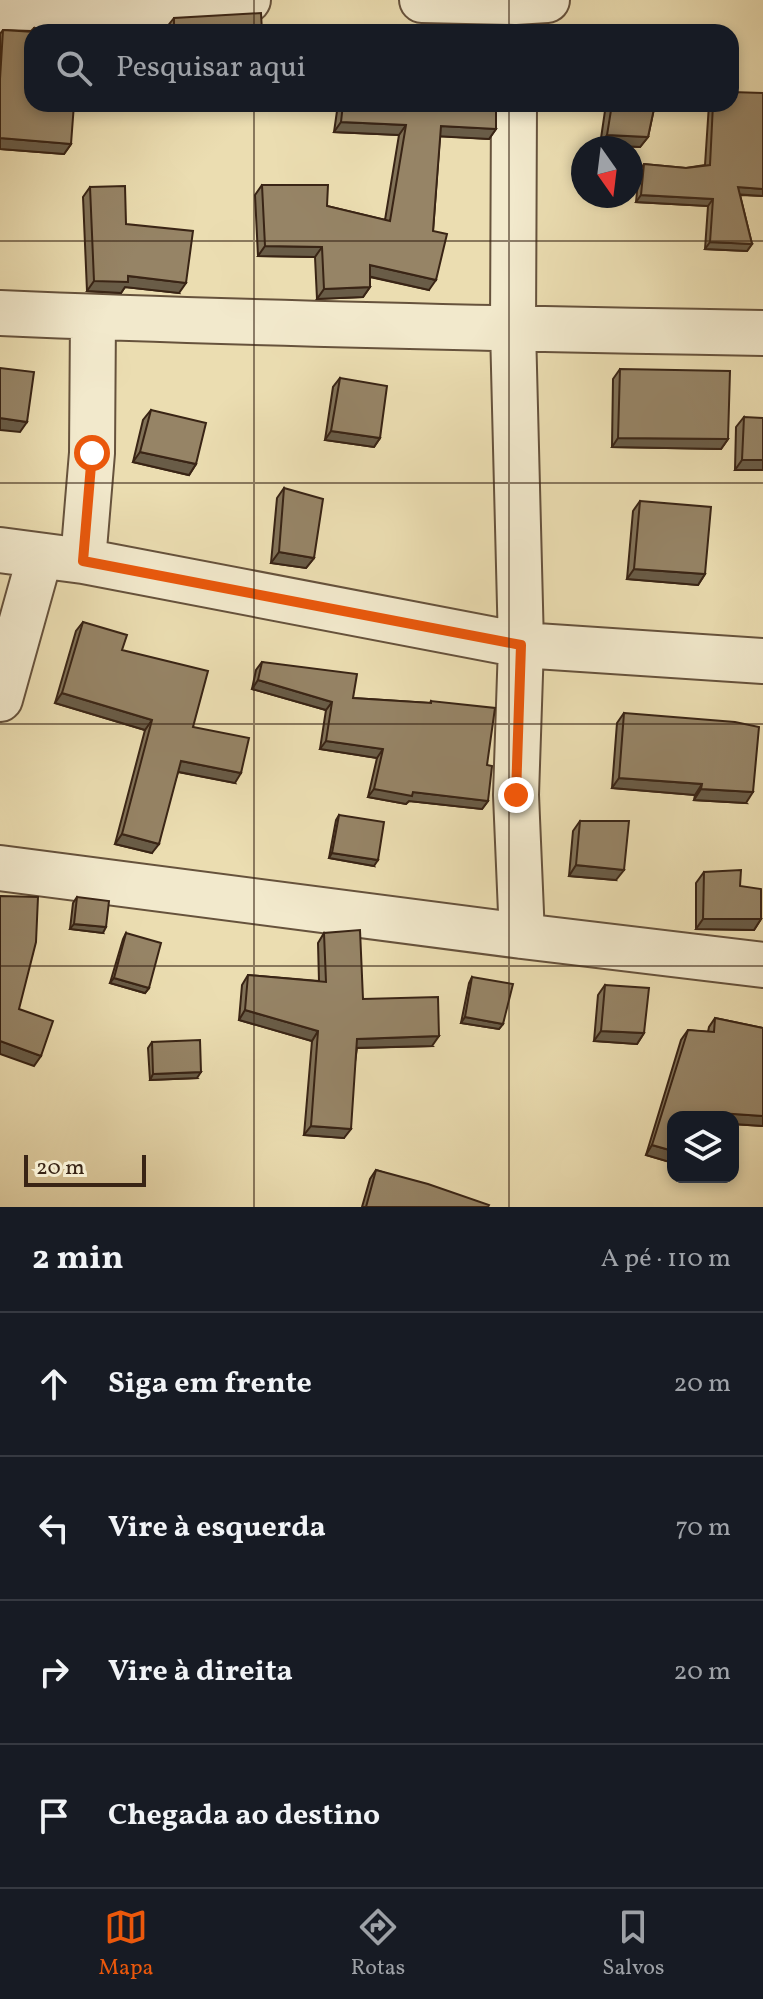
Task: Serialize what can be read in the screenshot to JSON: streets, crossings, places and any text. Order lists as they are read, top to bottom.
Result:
{
  "scale_bar": "20 m",
  "north": "bottom",
  "page": {
    "search": "Pesquisar aqui",
    "scale": "20 m",
    "heading": ["2 min", "A pé · 110 m"],
    "list": [
      ["Siga em frente", "20 m"],
      ["Vire à esquerda", "70 m"],
      ["Vire à direita", "20 m"],
      "Chegada ao destino"
    ],
    "nav": ["Mapa", "Rotas", "Salvos"]
  }
}
